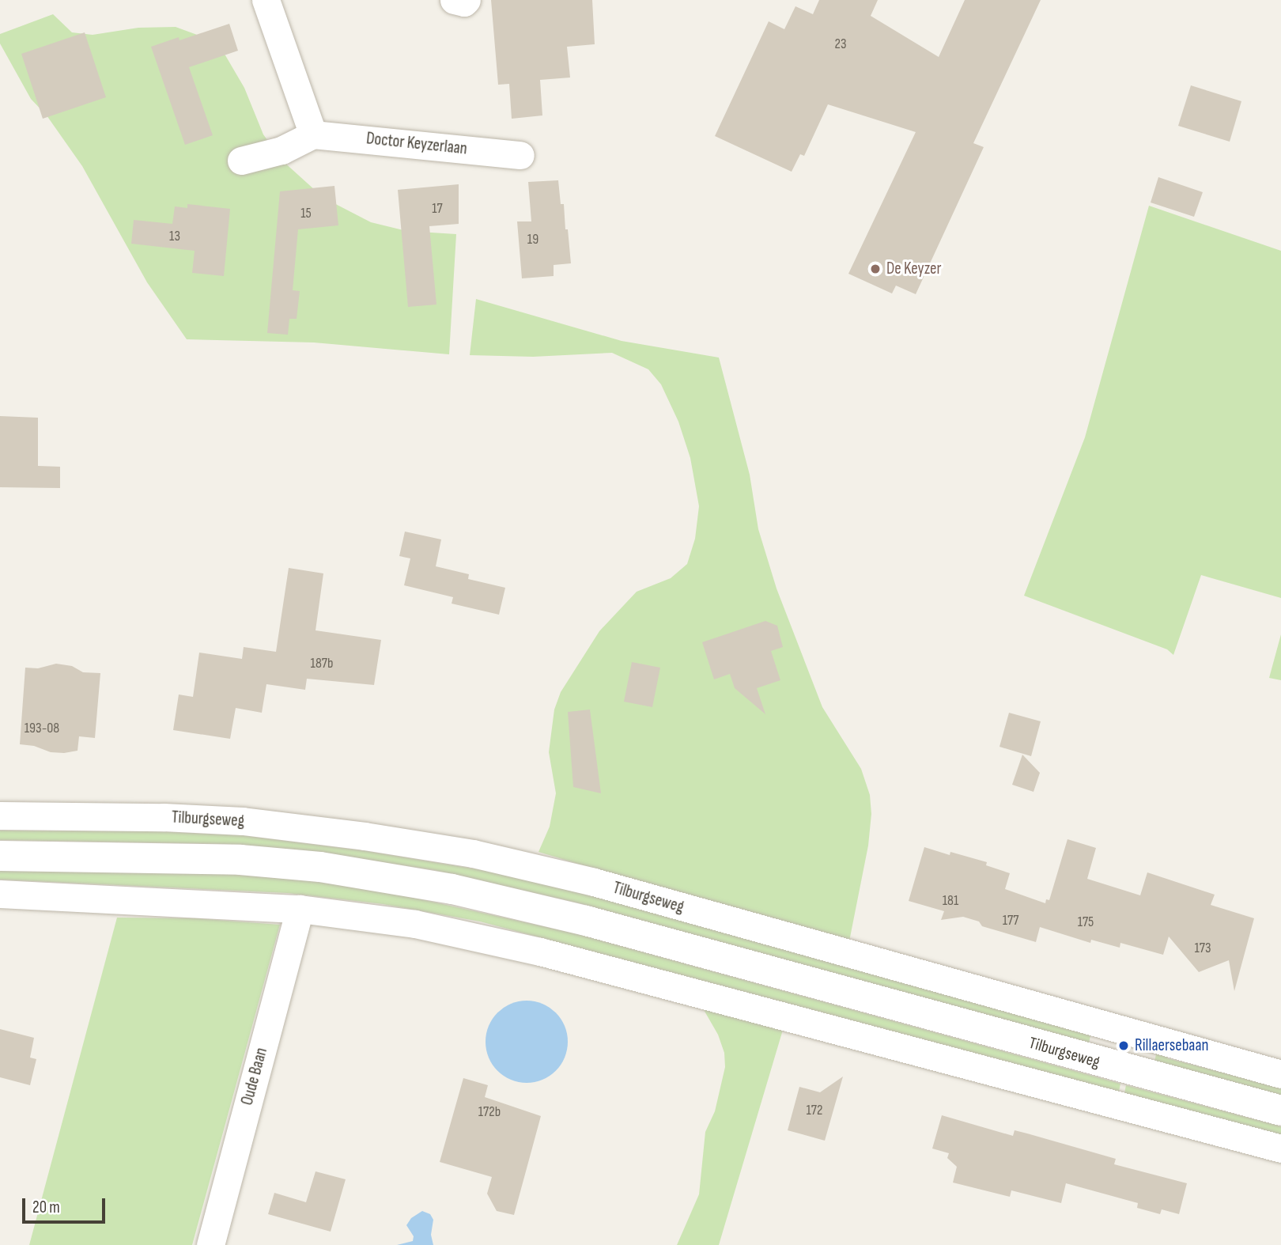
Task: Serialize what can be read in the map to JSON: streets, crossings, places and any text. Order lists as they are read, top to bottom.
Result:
{
  "streets": {
    "street": ["Doctor Keyzerlaan", "Tilburgseweg", "Oude Baan"]
  },
  "places": ["De Keyzer", "Rillaersebaan"],
  "house_numbers": [
    "23",
    "17",
    "15",
    "13",
    "19",
    "187b",
    "193-08",
    "181",
    "177",
    "175",
    "173",
    "172",
    "172b"
  ],
  "scale_bar": "20 m"
}
